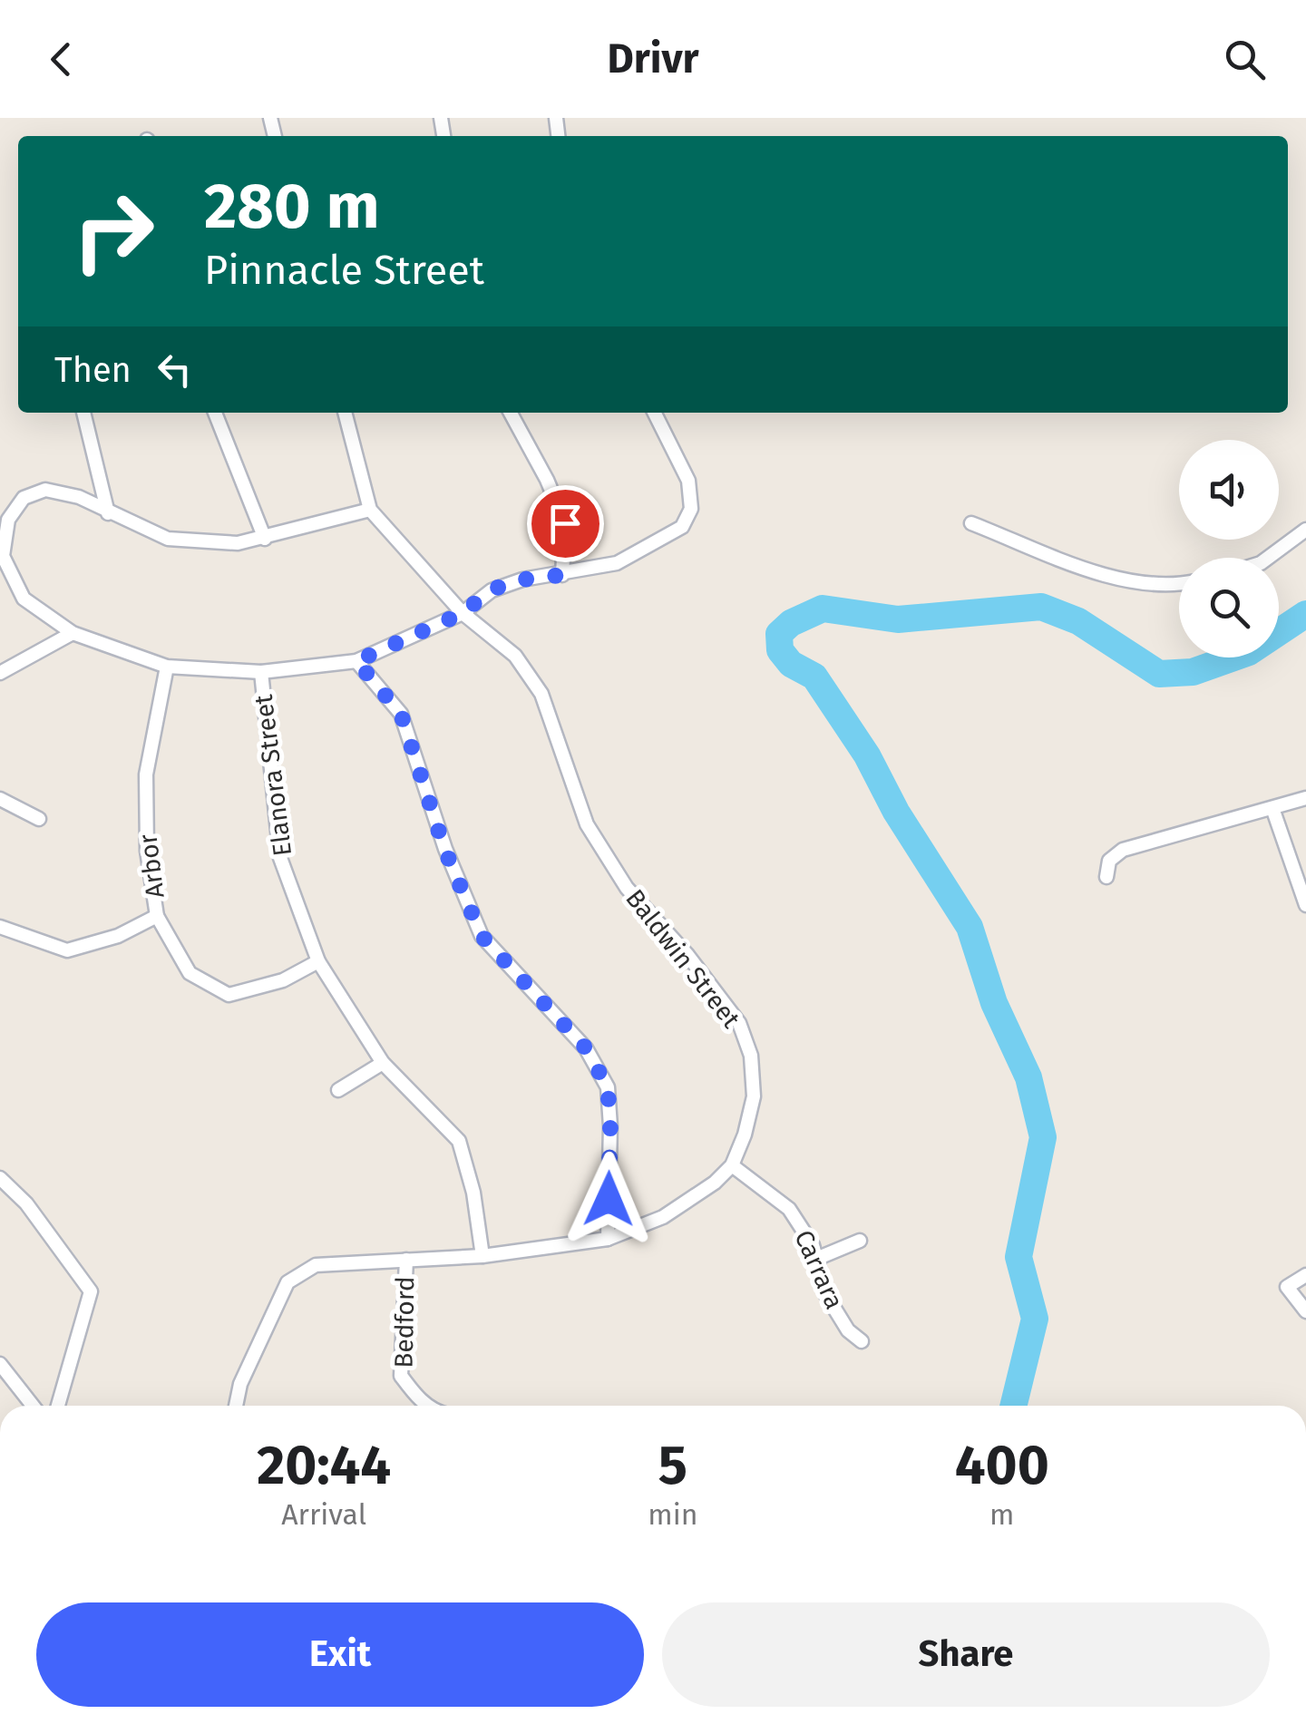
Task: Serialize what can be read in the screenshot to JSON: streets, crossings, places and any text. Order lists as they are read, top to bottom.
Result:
{
  "streets": {
    "street": [
      "Elanora Street",
      "Arbor",
      "Baldwin Street",
      "Carrara",
      "Bedford"
    ]
  },
  "crossings": [
    ["Elanora Street", "Arbor"],
    ["Elanora Street", "Baldwin Street"],
    ["Baldwin Street", "Carrara"],
    ["Baldwin Street", "Bedford"]
  ],
  "page": {
    "header": "Drivr",
    "turn": ["280 m", "Pinnacle Street"],
    "then": "Then",
    "eta": [
      "20:44",
      "Arrival",
      "5",
      "min",
      "400",
      "m"
    ],
    "buttons": ["Exit", "Share"]
  }
}
